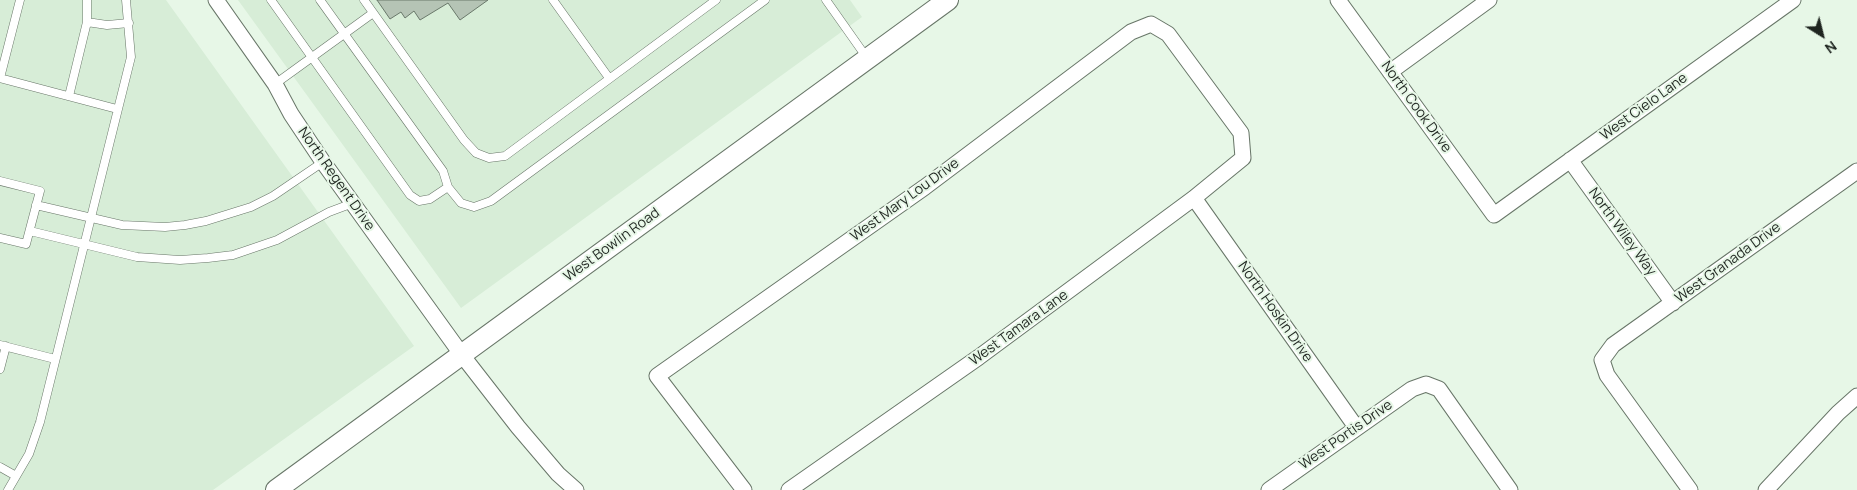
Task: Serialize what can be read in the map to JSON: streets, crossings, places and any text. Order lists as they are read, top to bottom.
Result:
{
  "streets": {
    "street": [
      "North Cook Drive",
      "West Cielo Lane",
      "North Regent Drive",
      "West Mary Lou Drive",
      "North Wiley Way",
      "West Bowlin Road",
      "West Granada Drive",
      "North Hoskin Drive",
      "West Tamara Lane",
      "West Portis Drive"
    ]
  },
  "crossings": [
    ["North Cook Drive", "West Cielo Lane"],
    ["West Cielo Lane", "North Wiley Way"],
    ["North Regent Drive", "West Bowlin Road"],
    ["West Mary Lou Drive", "West Tamara Lane"],
    ["North Wiley Way", "West Granada Drive"],
    ["North Hoskin Drive", "West Tamara Lane"],
    ["North Hoskin Drive", "West Portis Drive"]
  ],
  "north": "bottom right"
}
